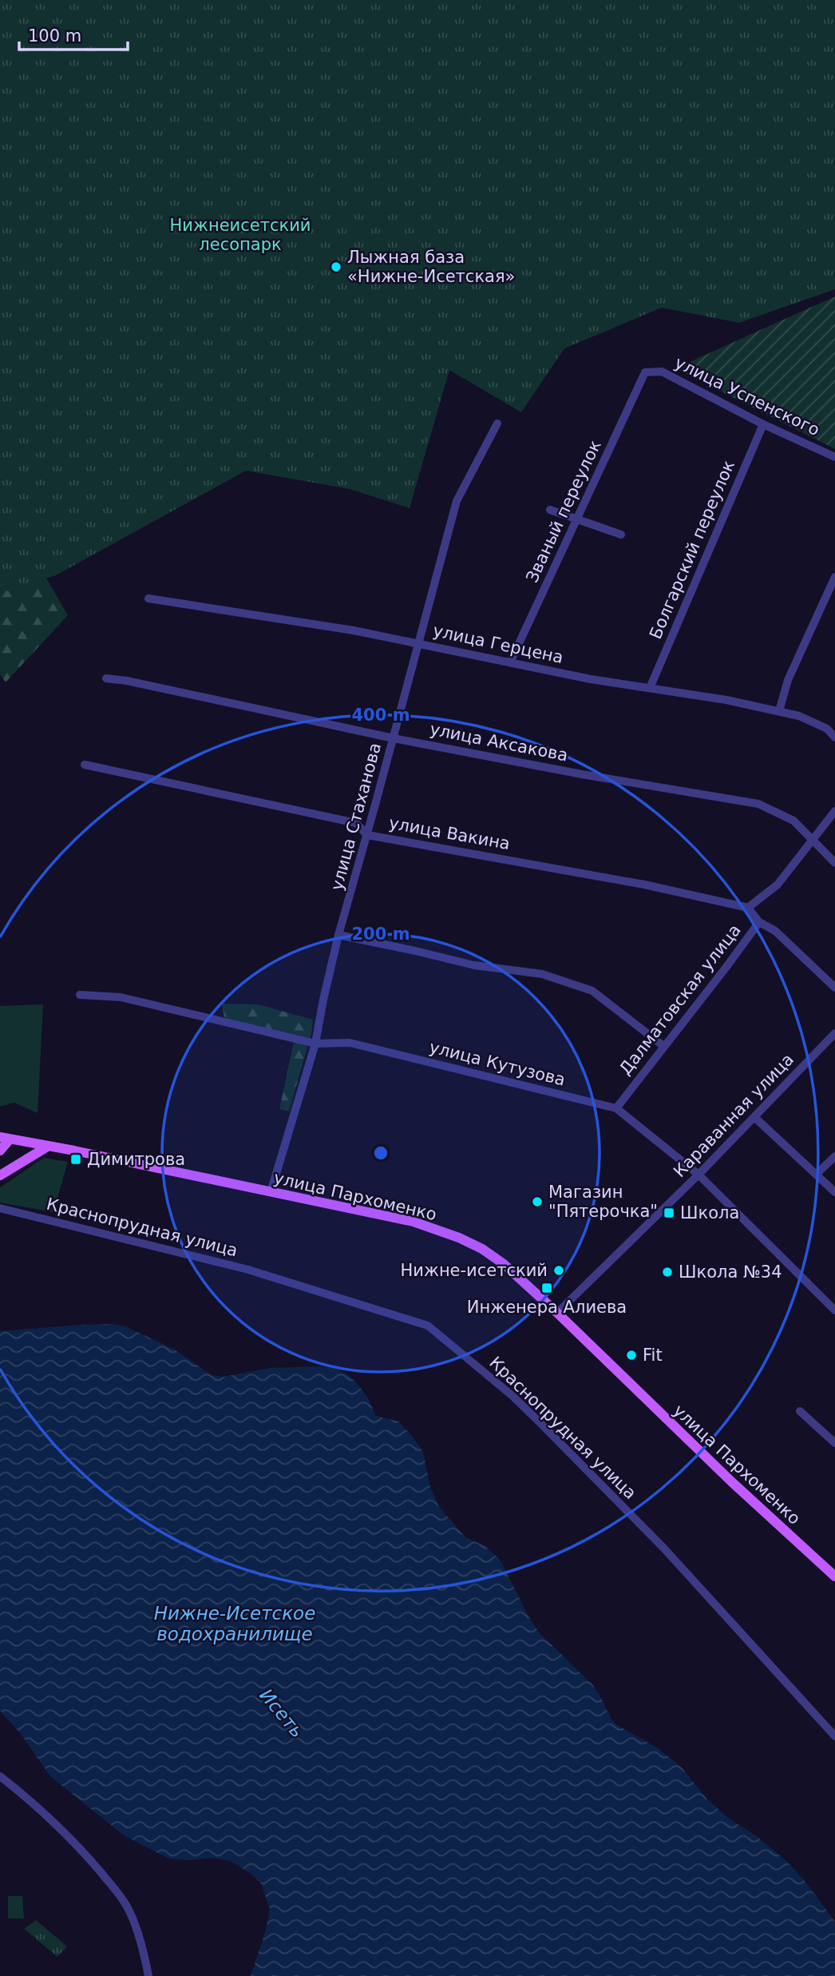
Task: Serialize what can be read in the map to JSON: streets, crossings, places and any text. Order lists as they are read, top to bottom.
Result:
{
  "streets": {
    "main road": ["улица Пархоменко"],
    "street": [
      "улица Успенского",
      "Званый переулок",
      "Болгарский переулок",
      "улица Герцена",
      "улица Аксакова",
      "улица Стаханова",
      "улица Вакина",
      "Далматовская улица",
      "улица Кутузова",
      "Караванная улица",
      "Краснопрудная улица"
    ]
  },
  "crossings": [
    ["улица Успенского", "Званый переулок"],
    ["улица Успенского", "Болгарский переулок"],
    ["Званый переулок", "улица Герцена"],
    ["Болгарский переулок", "улица Герцена"],
    ["улица Герцена", "улица Стаханова"],
    ["улица Аксакова", "улица Стаханова"],
    ["улица Аксакова", "Далматовская улица"],
    ["улица Стаханова", "улица Вакина"],
    ["улица Стаханова", "улица Кутузова"],
    ["улица Стаханова", "улица Пархоменко"],
    ["улица Вакина", "Далматовская улица"],
    ["Далматовская улица", "улица Кутузова"],
    ["улица Кутузова", "Караванная улица"],
    ["Караванная улица", "улица Пархоменко"]
  ],
  "water": ["Нижне-Исетское водохранилище", "Исеть"],
  "parks": ["Нижнеисетский лесопарк"],
  "places": {
    "other": [
      "Лыжная база «Нижне-Исетская»",
      "Магазин \"Пятерочка\"",
      "Нижне-исетский",
      "Школа №34",
      "Fit"
    ],
    "transit": ["Димитрова", "Школа", "Инженера Алиева"]
  },
  "scale_bar": "100 m",
  "rings": ["400 m", "200 m"]
}
